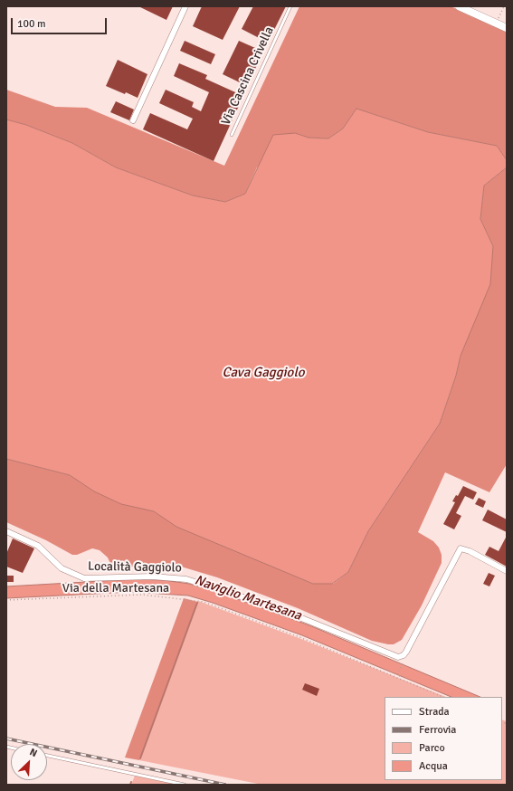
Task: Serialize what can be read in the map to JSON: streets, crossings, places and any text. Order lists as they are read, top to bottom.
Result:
{
  "streets": {
    "street": ["Località Gaggiolo"],
    "lane": ["Via Cascina Crivella"],
    "path": ["Via della Martesana"]
  },
  "water": ["Cava Gaggiolo", "Naviglio Martesana"],
  "legend": [
    "Strada",
    "Ferrovia",
    "Parco",
    "Acqua"
  ],
  "scale_bar": "100 m",
  "north": "top right"
}
